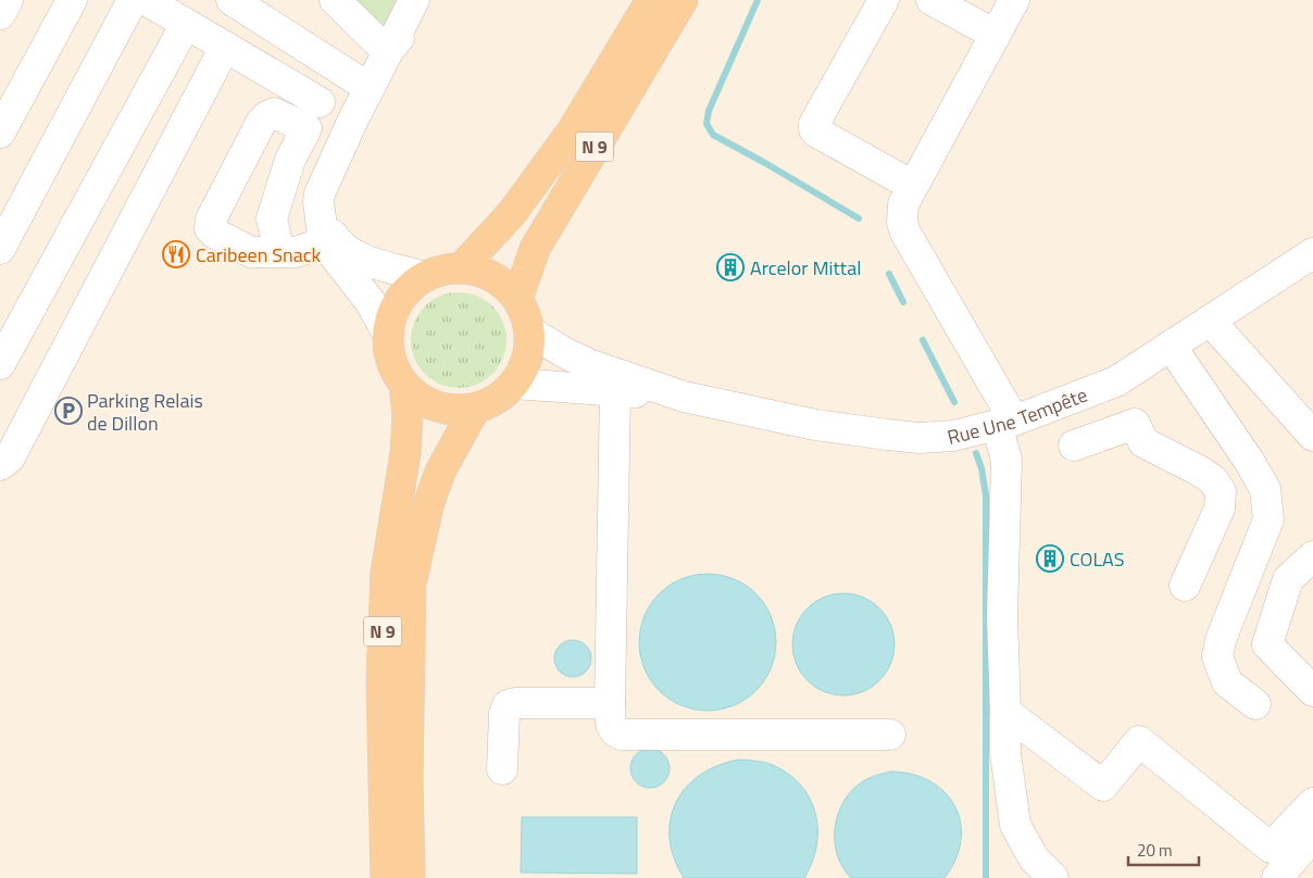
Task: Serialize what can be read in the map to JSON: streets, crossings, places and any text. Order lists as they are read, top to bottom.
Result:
{
  "streets": {
    "main road": ["N 9"],
    "street": ["Rue Une Tempête"]
  },
  "crossings": [
    ["N 9", "Rue Une Tempête"]
  ],
  "places": {
    "restaurant": ["Caribeen Snack"],
    "building": ["Arcelor Mittal", "COLAS"],
    "parking": ["Parking Relais de Dillon"]
  },
  "scale_bar": "20 m"
}
